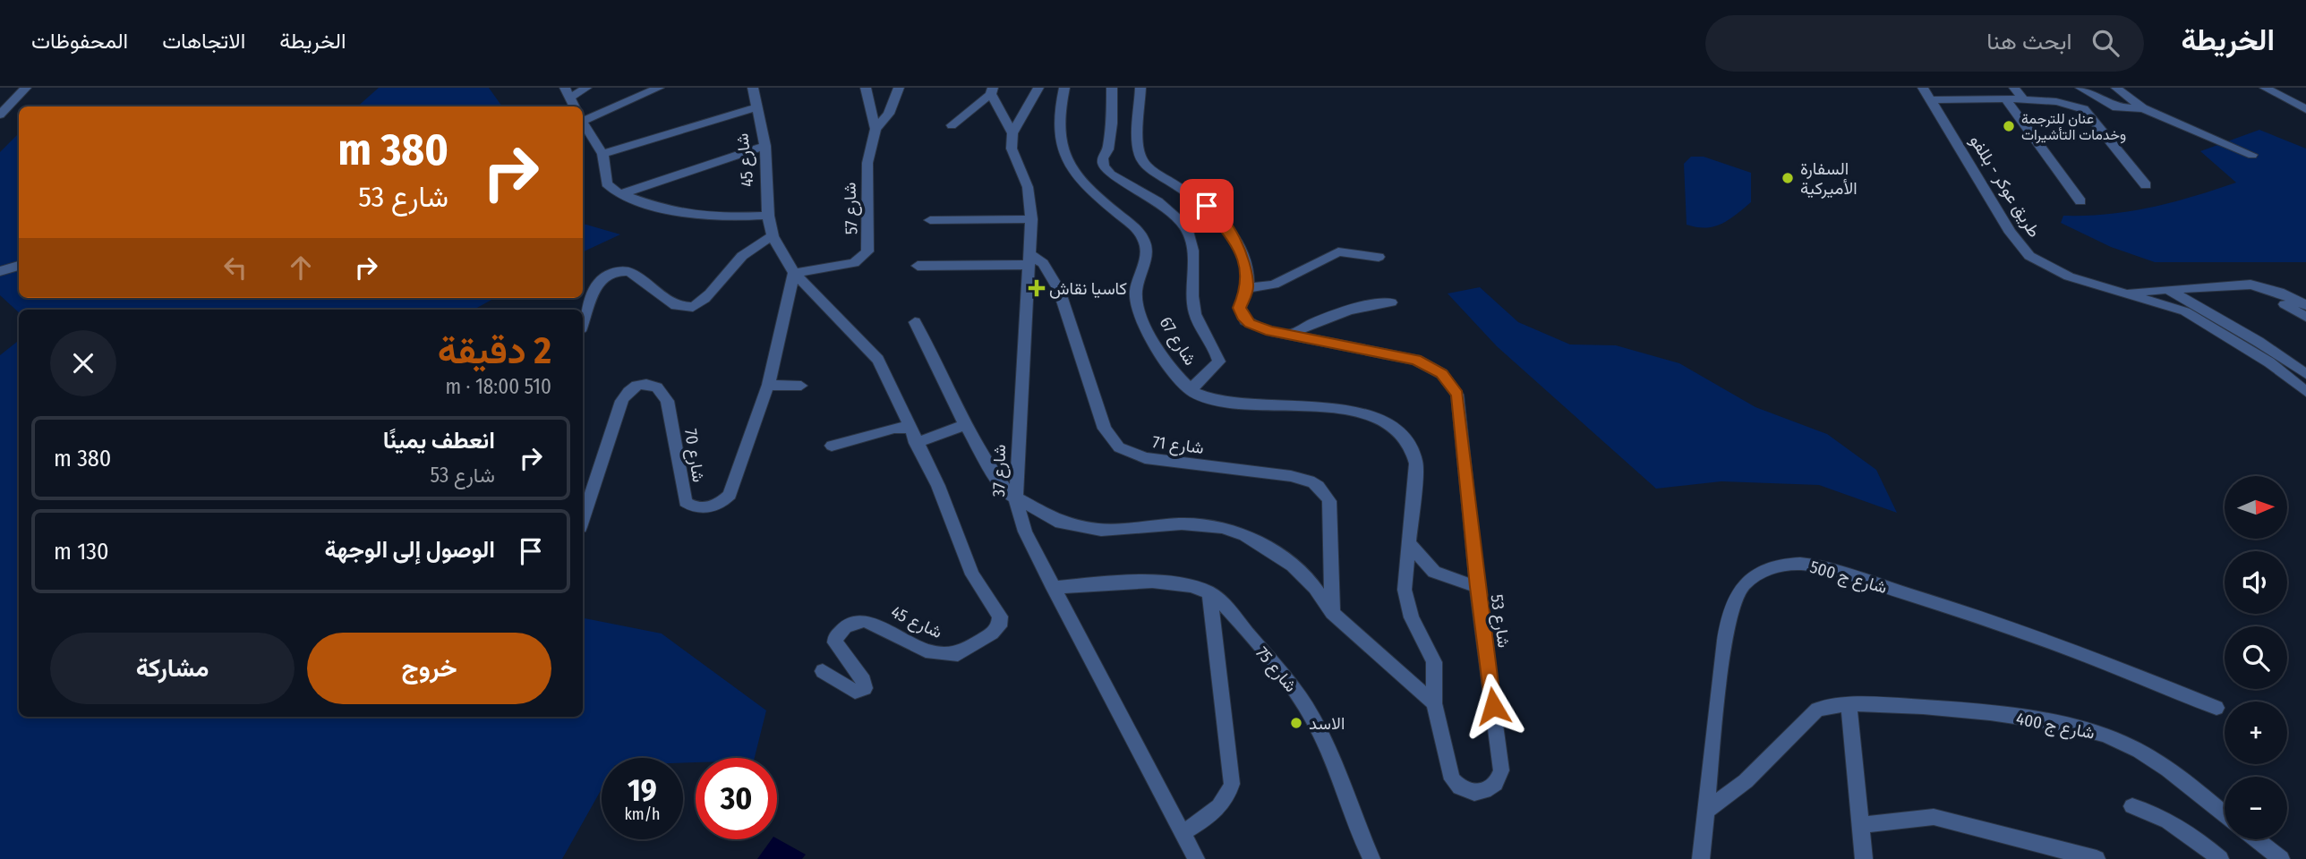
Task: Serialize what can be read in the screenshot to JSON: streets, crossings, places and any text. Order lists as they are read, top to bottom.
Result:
{
  "streets": {
    "street": [
      "شارع 45",
      "طريق عوكر - بللفو",
      "شارع 57",
      "شارع 67",
      "شارع 71",
      "شارع 70",
      "شارع 37",
      "شارع ج 500",
      "شارع 53",
      "شارع 75",
      "شارع ج 400"
    ]
  },
  "crossings": [
    ["شارع 45", "شارع 57"],
    ["شارع 45", "شارع 70"],
    ["شارع 57", "شارع 70"],
    ["شارع 67", "شارع 53"],
    ["شارع 71", "شارع 37"],
    ["شارع ج 500", "شارع ج 400"]
  ],
  "places": {
    "other": ["عنان للترجمة وخدمات التأشيرات", "السفارة الأميركية", "الاسد"],
    "health": ["كاسيا نقاش"]
  },
  "north": "right",
  "page": {
    "header": "الخريطة",
    "search": "ابحث هنا",
    "nav": ["الخريطة", "الاتجاهات", "المحفوظات"],
    "turn": ["380 m", "شارع 53"],
    "heading": ["2 دقيقة", "510 m · 18:00"],
    "list": [
      {
        "name": "انعطف يمينًا",
        "note": "شارع 53",
        "value": "380 m"
      },
      {
        "name": "الوصول إلى الوجهة",
        "value": "130 m"
      }
    ],
    "map_buttons": ["+", "−"],
    "buttons": ["خروج", "مشاركة"],
    "speed": "19 km/h",
    "limit": "30"
  }
}
